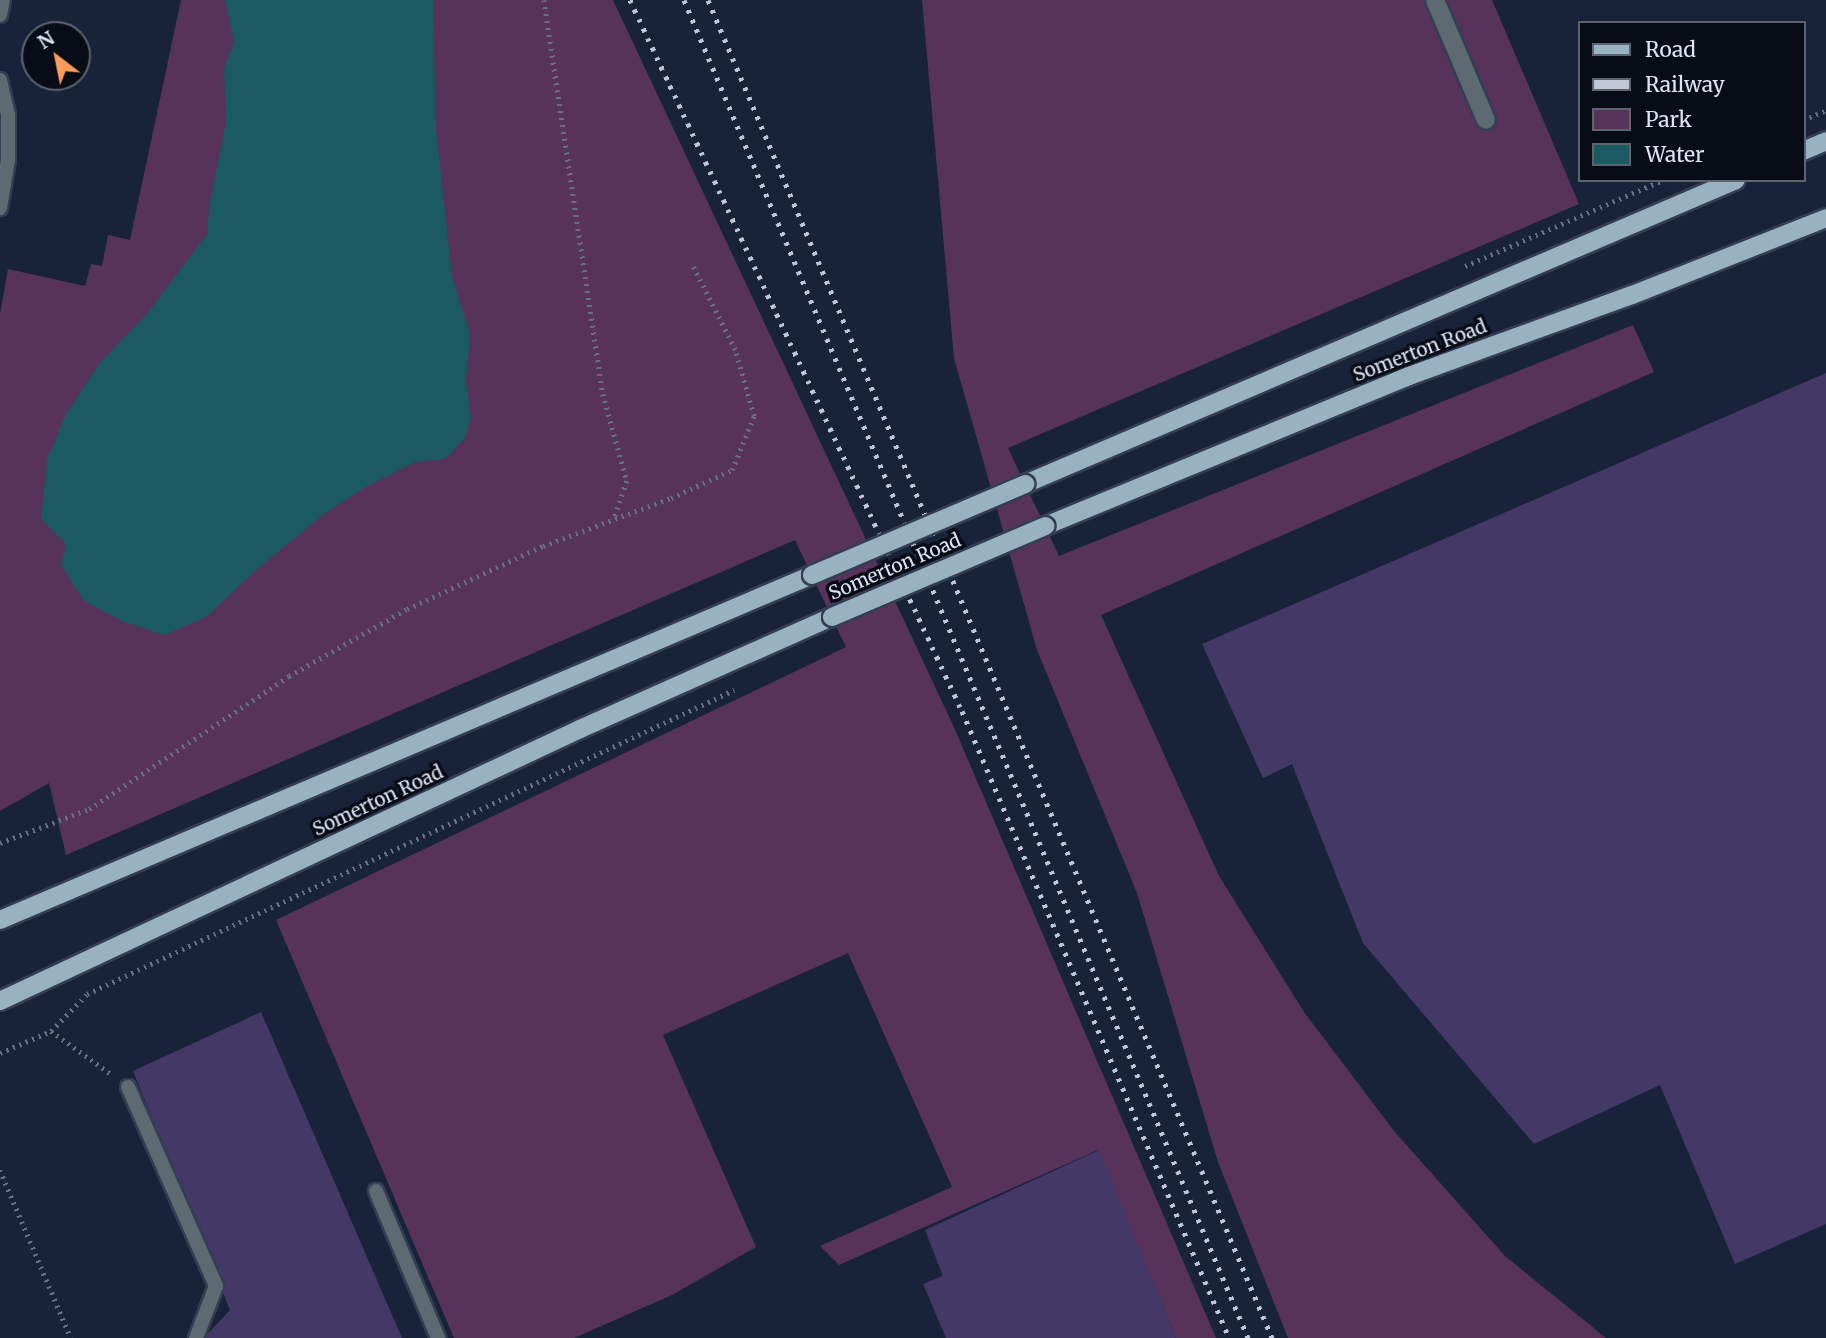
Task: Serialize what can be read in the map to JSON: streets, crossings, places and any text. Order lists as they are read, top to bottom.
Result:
{
  "streets": {
    "main road": ["Somerton Road"]
  },
  "legend": [
    "Road",
    "Railway",
    "Park",
    "Water"
  ],
  "north": "top left"
}
